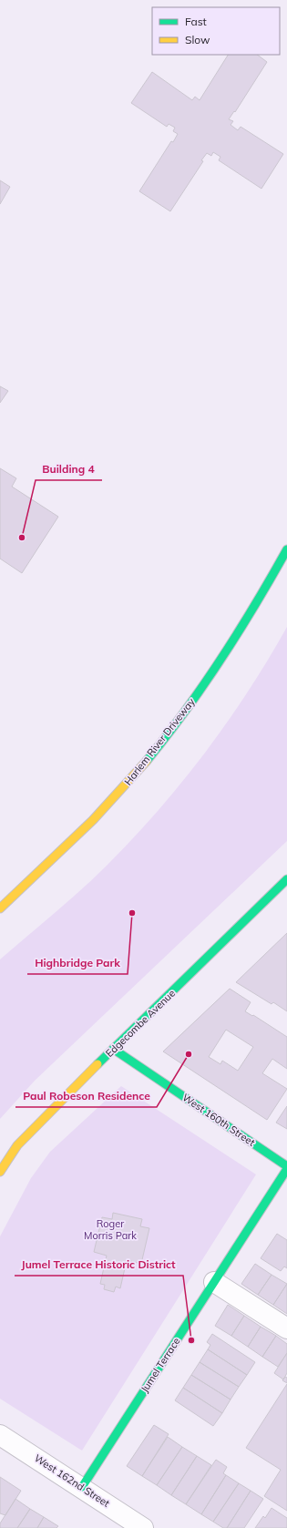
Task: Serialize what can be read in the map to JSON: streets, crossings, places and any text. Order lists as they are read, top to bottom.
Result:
{
  "streets": {
    "street": [
      "Harlem River Driveway",
      "Edgecombe Avenue",
      "West 160th Street",
      "Jumel Terrace",
      "West 162nd Street"
    ]
  },
  "crossings": [
    ["Edgecombe Avenue", "West 160th Street"],
    ["West 160th Street", "Jumel Terrace"],
    ["Jumel Terrace", "West 162nd Street"]
  ],
  "parks": ["Roger Morris Park"],
  "places": [
    "Building 4",
    "Highbridge Park",
    "Paul Robeson Residence",
    "Jumel Terrace Historic District"
  ],
  "legend": ["Fast", "Slow"]
}
